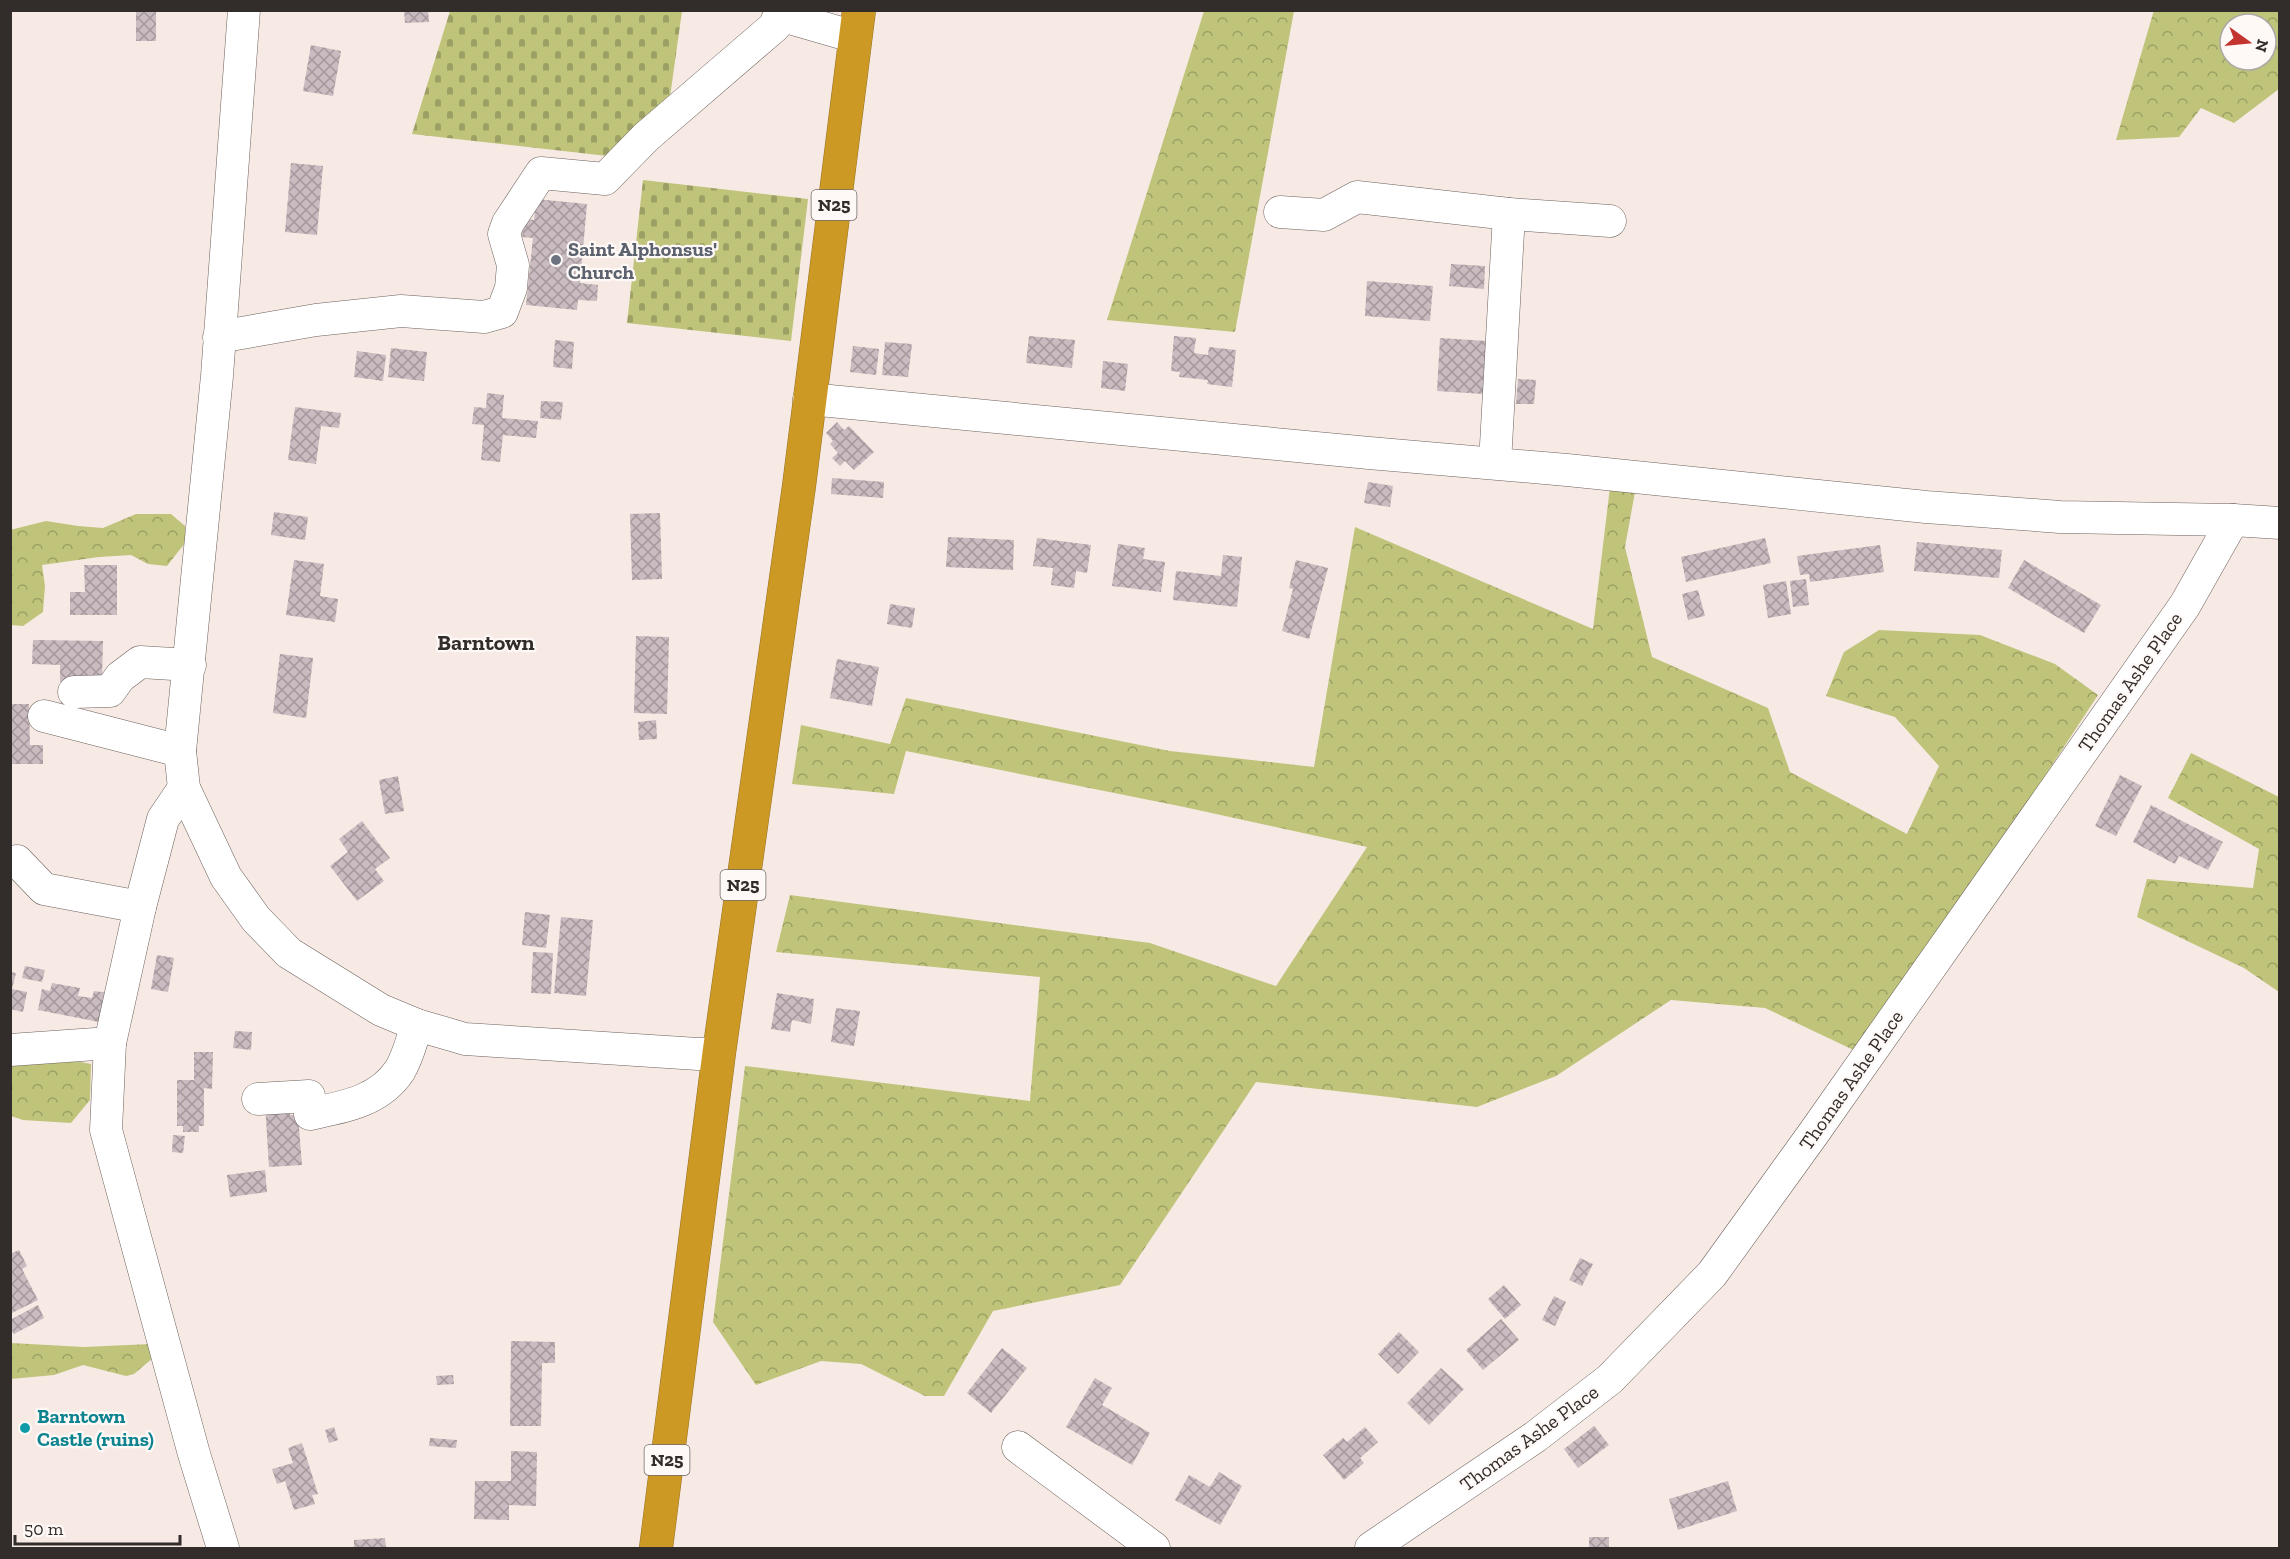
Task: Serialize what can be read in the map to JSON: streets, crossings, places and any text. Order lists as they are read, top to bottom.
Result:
{
  "streets": {
    "highway": ["N25"],
    "street": ["Thomas Ashe Place"]
  },
  "districts": ["Barntown"],
  "places": ["Saint Alphonsus' Church", "Barntown Castle (ruins)"],
  "scale_bar": "50 m",
  "north": "right"
}
